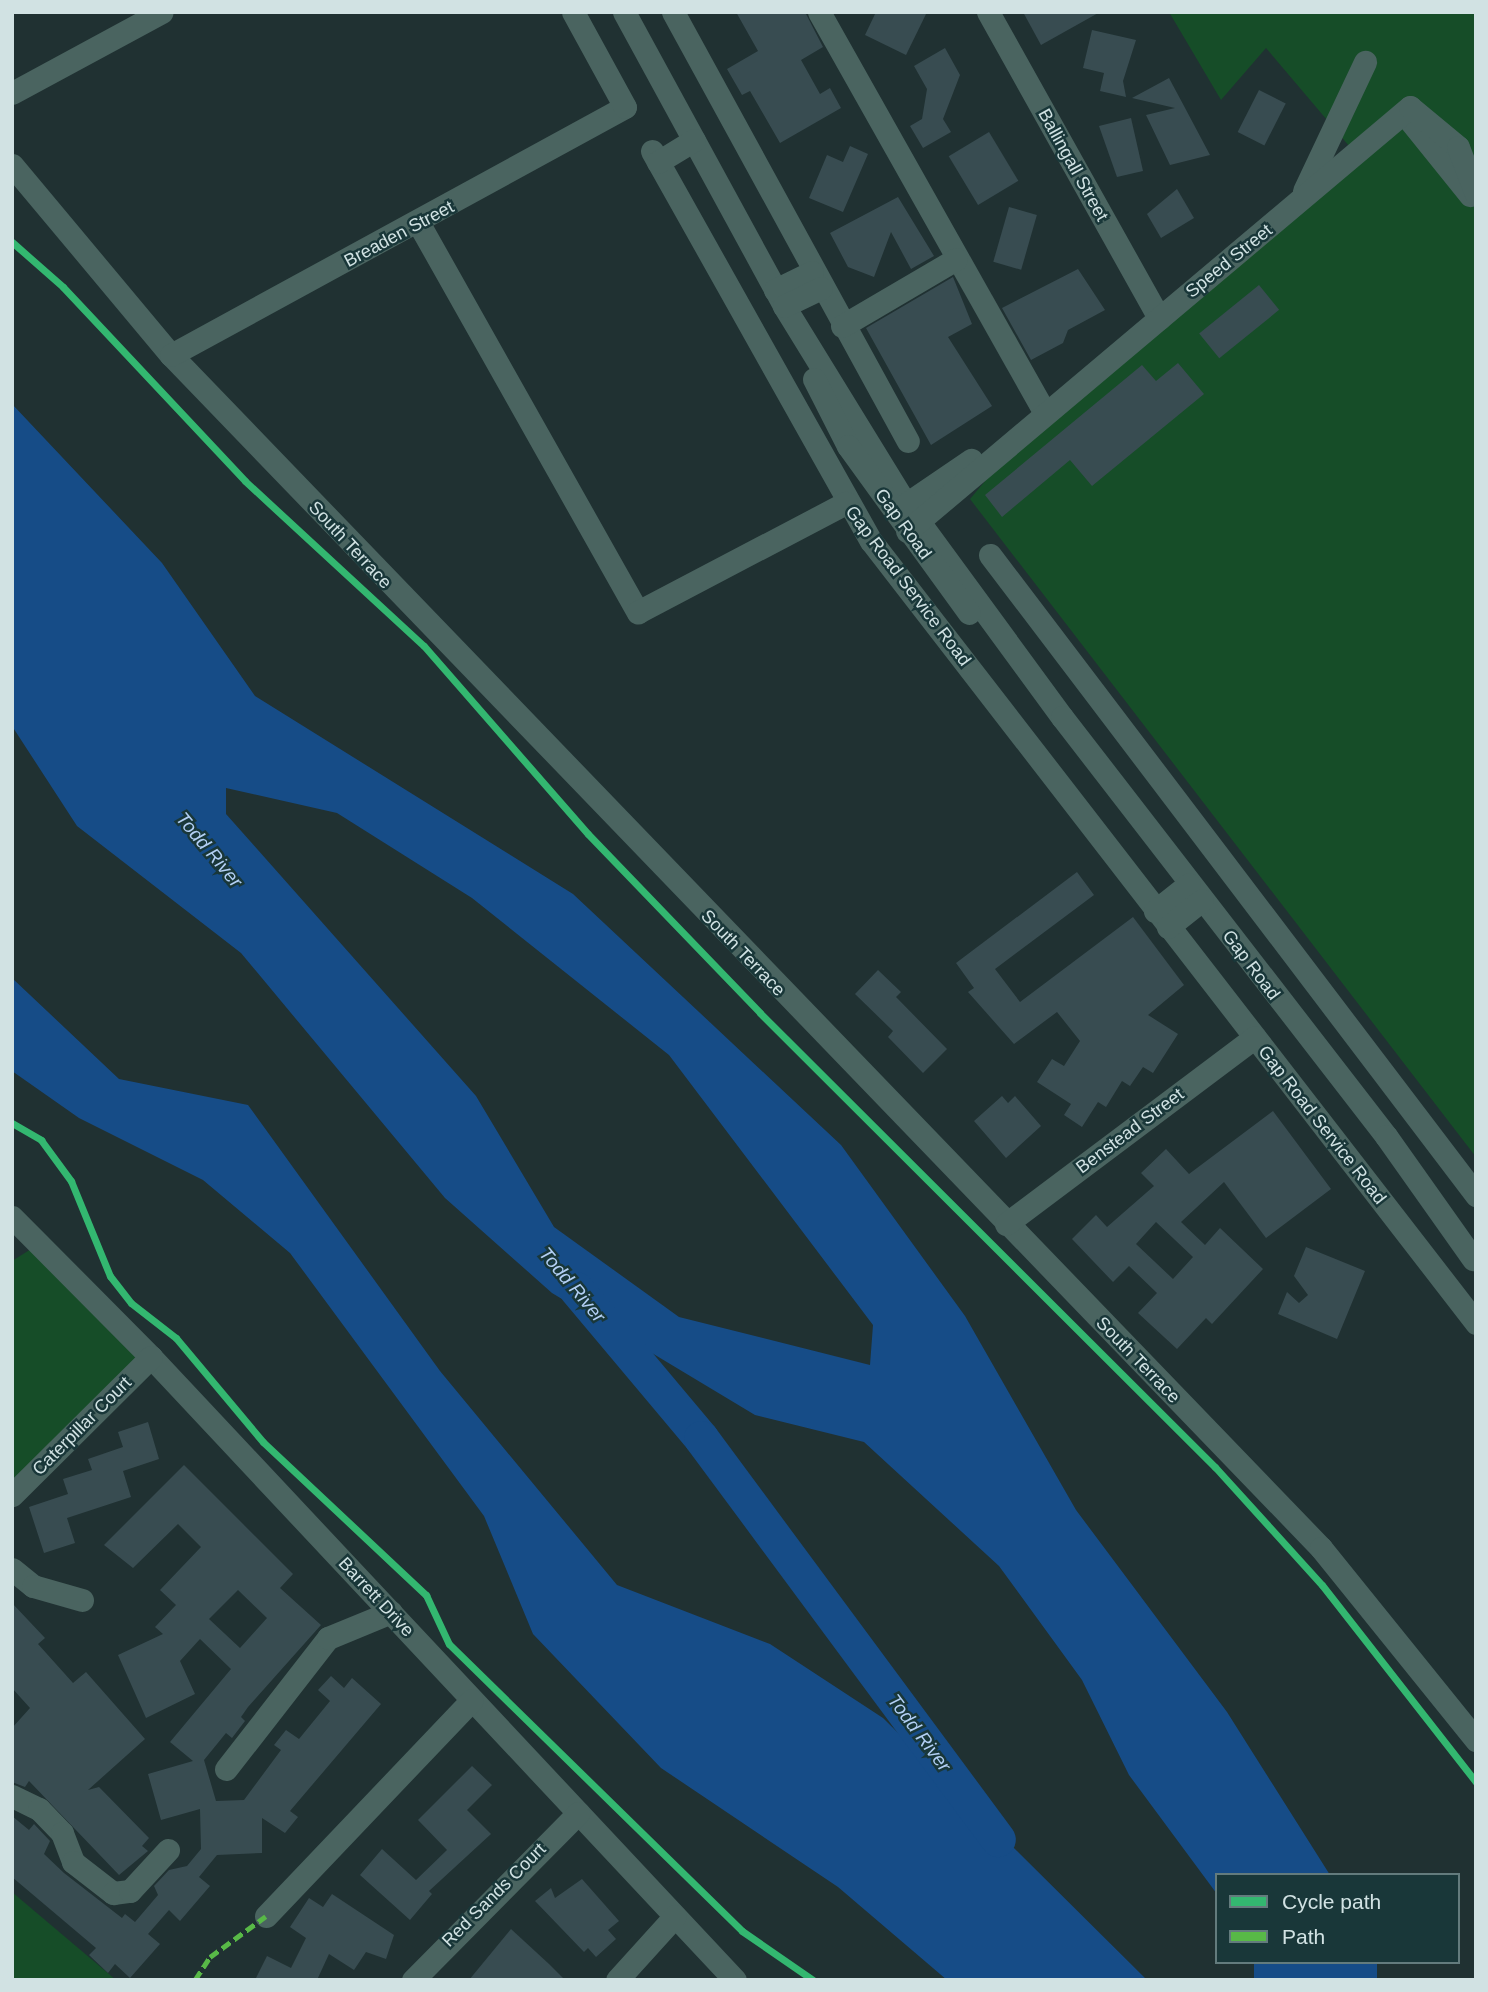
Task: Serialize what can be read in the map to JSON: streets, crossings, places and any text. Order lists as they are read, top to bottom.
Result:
{
  "streets": {
    "street": [
      "Ballingall Street",
      "Breaden Street",
      "Speed Street",
      "Gap Road",
      "South Terrace",
      "Gap Road Service Road",
      "Benstead Street",
      "Caterpillar Court",
      "Barrett Drive",
      "Red Sands Court"
    ]
  },
  "crossings": [
    ["Ballingall Street", "Speed Street"],
    ["Breaden Street", "South Terrace"],
    ["Speed Street", "Gap Road"],
    ["Gap Road", "Gap Road Service Road"],
    ["South Terrace", "Benstead Street"],
    ["Gap Road Service Road", "Benstead Street"],
    ["Caterpillar Court", "Barrett Drive"],
    ["Barrett Drive", "Red Sands Court"]
  ],
  "water": ["Todd River"],
  "legend": ["Cycle path", "Path"]
}
